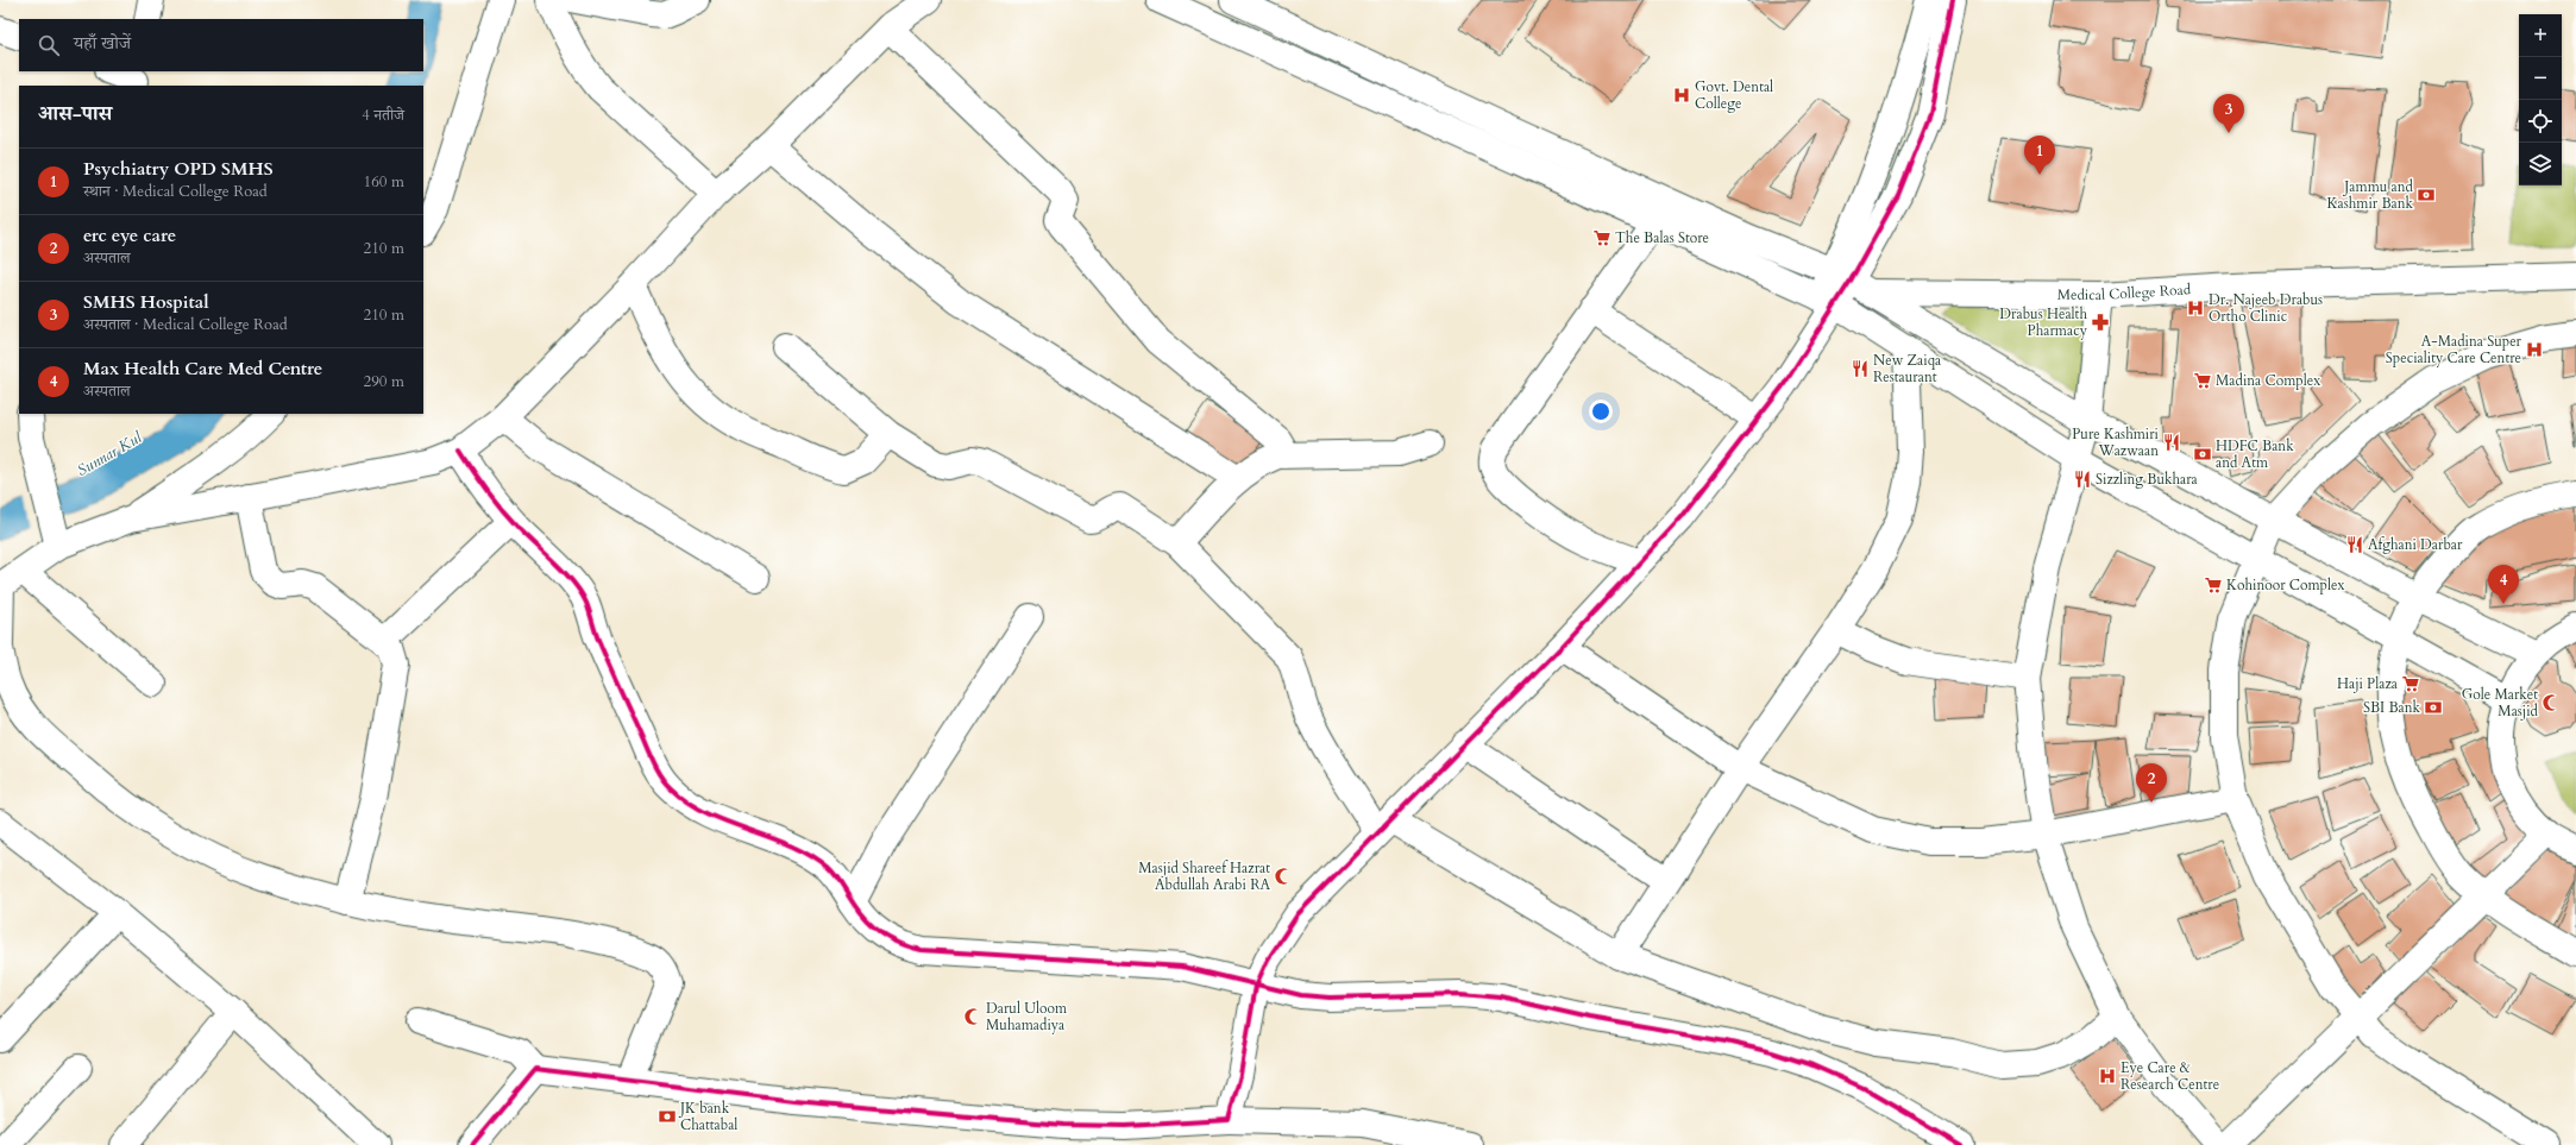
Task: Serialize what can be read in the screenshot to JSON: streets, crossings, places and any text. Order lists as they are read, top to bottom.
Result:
{
  "streets": {
    "street": ["Medical College Road"]
  },
  "water": ["Sunnar Kul"],
  "places": {
    "hospital": [
      "Govt. Dental College",
      "Dr. Najeeb Drabus Ortho Clinic",
      "A-Madina Super Speciality Care Centre",
      "Eye Care & Research Centre"
    ],
    "bank": [
      "Jammu and Kashmir Bank",
      "HDFC Bank and Atm",
      "SBI Bank",
      "JK bank Chattabal"
    ],
    "supermarket": [
      "The Balas Store",
      "Madina Complex",
      "Kohinoor Complex",
      "Haji Plaza"
    ],
    "pharmacy": ["Drabus Health Pharmacy"],
    "restaurant": [
      "New Zaiqa Restaurant",
      "Pure Kashmiri Wazwaan",
      "Sizzling Bukhara",
      "Afghani Darbar"
    ],
    "mosque": ["Gole Market Masjid", "Masjid Shareef Hazrat Abdullah Arabi RA", "Darul Uloom Muhamadiya"]
  },
  "page": {
    "map_buttons": ["+", "−"],
    "search": "यहाँ खोजें",
    "heading": ["आस-पास", "4 नतीजे"],
    "pins": [
      "3",
      "1",
      "4",
      "2"
    ],
    "list": [
      {
        "mark": "1",
        "name": "Psychiatry OPD SMHS",
        "note": "स्थान · Medical College Road",
        "value": "160 m"
      },
      {
        "mark": "2",
        "name": "erc eye care",
        "note": "अस्पताल",
        "value": "210 m"
      },
      {
        "mark": "3",
        "name": "SMHS Hospital",
        "note": "अस्पताल · Medical College Road",
        "value": "210 m"
      },
      {
        "mark": "4",
        "name": "Max Health Care Med Centre",
        "note": "अस्पताल",
        "value": "290 m"
      }
    ]
  }
}
